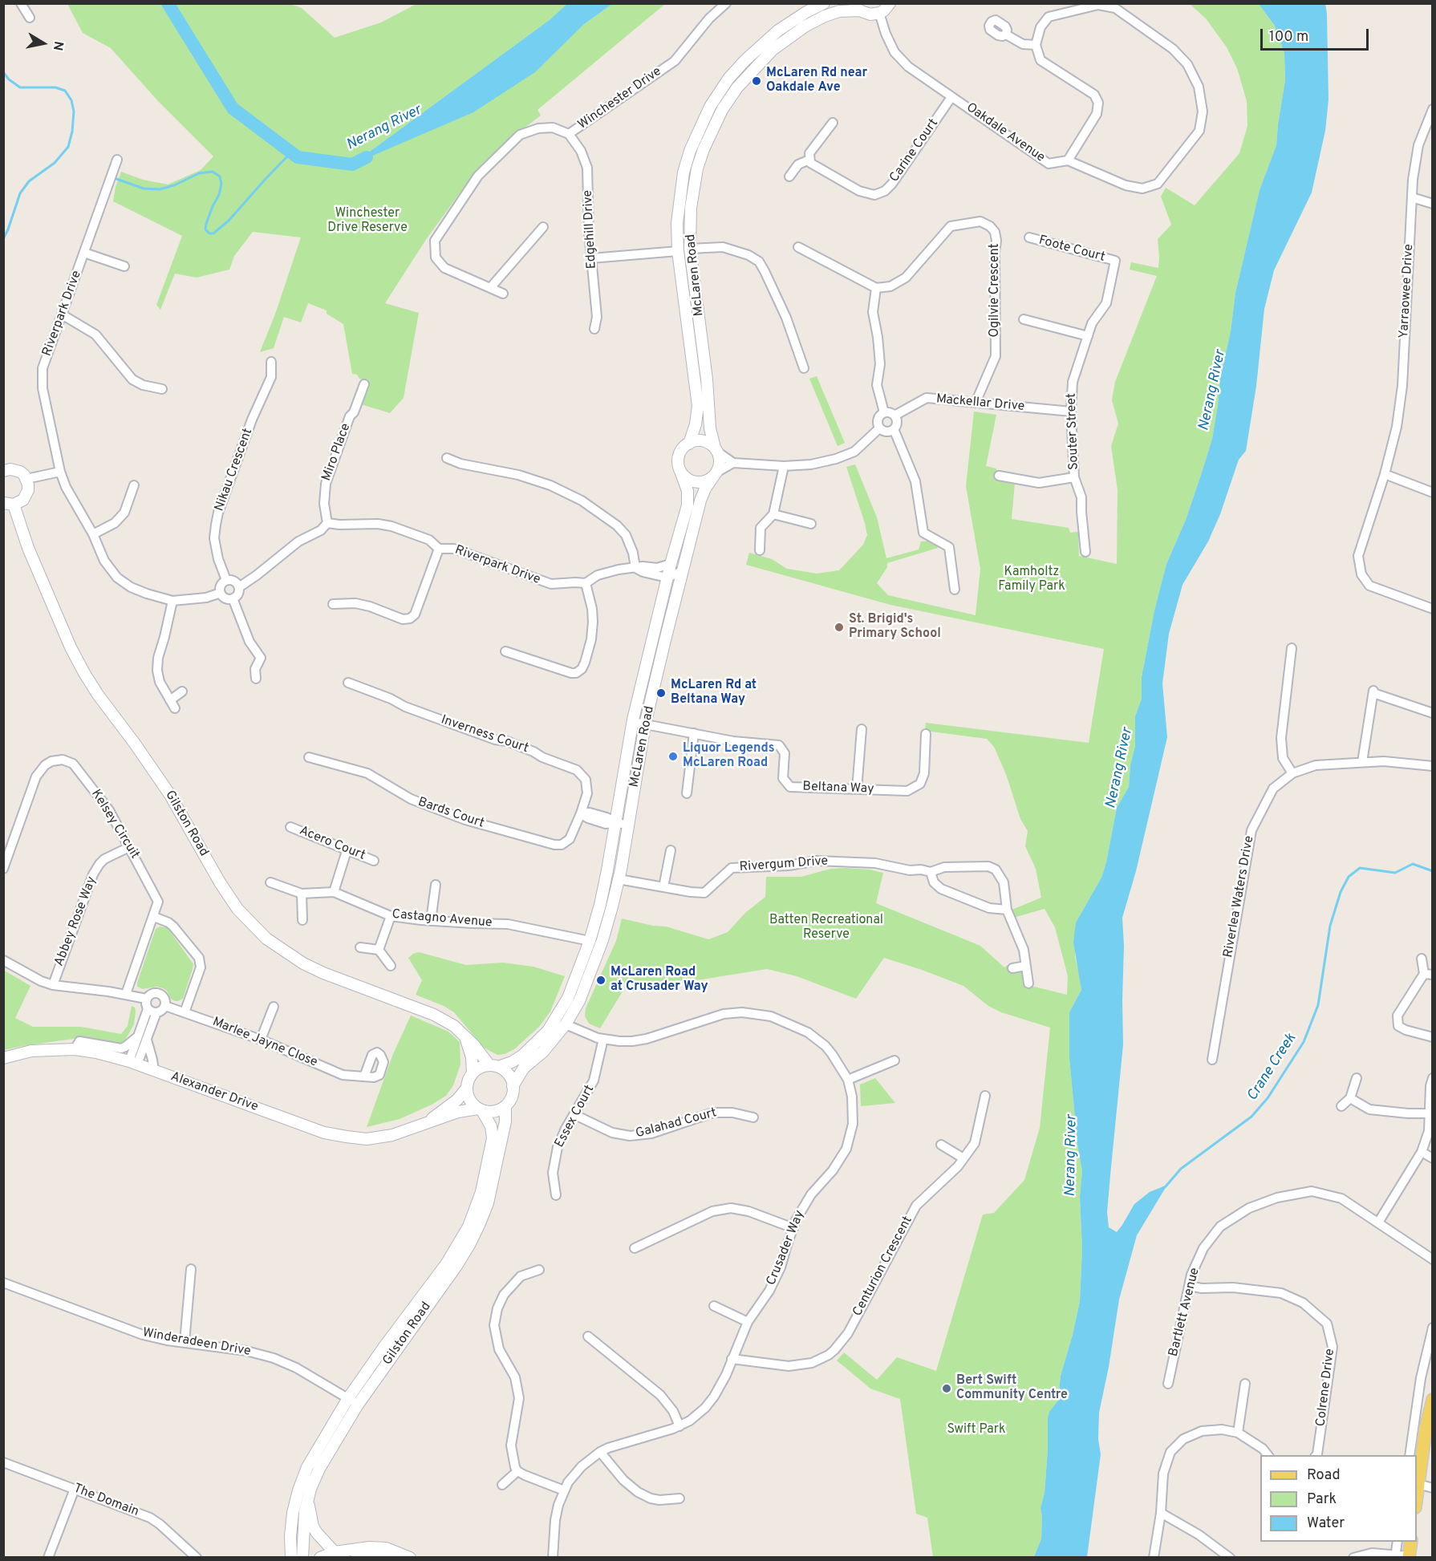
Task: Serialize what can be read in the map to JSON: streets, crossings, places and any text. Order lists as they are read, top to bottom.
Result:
{
  "streets": {
    "main road": ["McLaren Road", "Gilston Road", "Alexander Drive"],
    "street": [
      "Winchester Drive",
      "Oakdale Avenue",
      "Carine Court",
      "Edgehill Drive",
      "Foote Court",
      "Ogilvie Crescent",
      "Yarraowee Drive",
      "Riverpark Drive",
      "Mackellar Drive",
      "Souter Street",
      "Miro Place",
      "Nikau Crescent",
      "Inverness Court",
      "Beltana Way",
      "Bards Court",
      "Kelsey Circuit",
      "Acero Court",
      "Rivergum Drive",
      "Riverlea Waters Drive",
      "Castagno Avenue",
      "Abbey Rose Way",
      "Marlee Jayne Close",
      "Essex Court",
      "Galahad Court",
      "Crusader Way",
      "Centurion Crescent",
      "Bartlett Avenue",
      "Winderadeen Drive",
      "Colrene Drive",
      "The Domain"
    ]
  },
  "crossings": [
    ["Winchester Drive", "Edgehill Drive"],
    ["Oakdale Avenue", "Carine Court"],
    ["Oakdale Avenue", "McLaren Road"],
    ["Foote Court", "Souter Street"],
    ["McLaren Road", "Riverpark Drive"],
    ["McLaren Road", "Beltana Way"],
    ["McLaren Road", "Gilston Road"],
    ["McLaren Road", "Rivergum Drive"],
    ["McLaren Road", "Castagno Avenue"],
    ["McLaren Road", "Alexander Drive"],
    ["McLaren Road", "Crusader Way"],
    ["Ogilvie Crescent", "Mackellar Drive"],
    ["Riverpark Drive", "Miro Place"],
    ["Riverpark Drive", "Nikau Crescent"],
    ["Mackellar Drive", "Souter Street"],
    ["Inverness Court", "Bards Court"],
    ["Gilston Road", "Alexander Drive"],
    ["Gilston Road", "Winderadeen Drive"],
    ["Kelsey Circuit", "Abbey Rose Way"],
    ["Essex Court", "Galahad Court"],
    ["Essex Court", "Crusader Way"],
    ["Crusader Way", "Centurion Crescent"],
    ["Bartlett Avenue", "Colrene Drive"]
  ],
  "water": ["Nerang River", "Crane Creek"],
  "parks": [
    "Winchester Drive Reserve",
    "Kamholtz Family Park",
    "Batten Recreational Reserve",
    "Swift Park"
  ],
  "places": [
    "McLaren Rd near Oakdale Ave",
    "St. Brigid's Primary School",
    "McLaren Rd at Beltana Way",
    "Liquor Legends McLaren Road",
    "McLaren Road at Crusader Way",
    "Bert Swift Community Centre"
  ],
  "legend": ["Road", "Park", "Water"],
  "scale_bar": "100 m",
  "north": "right"
}
